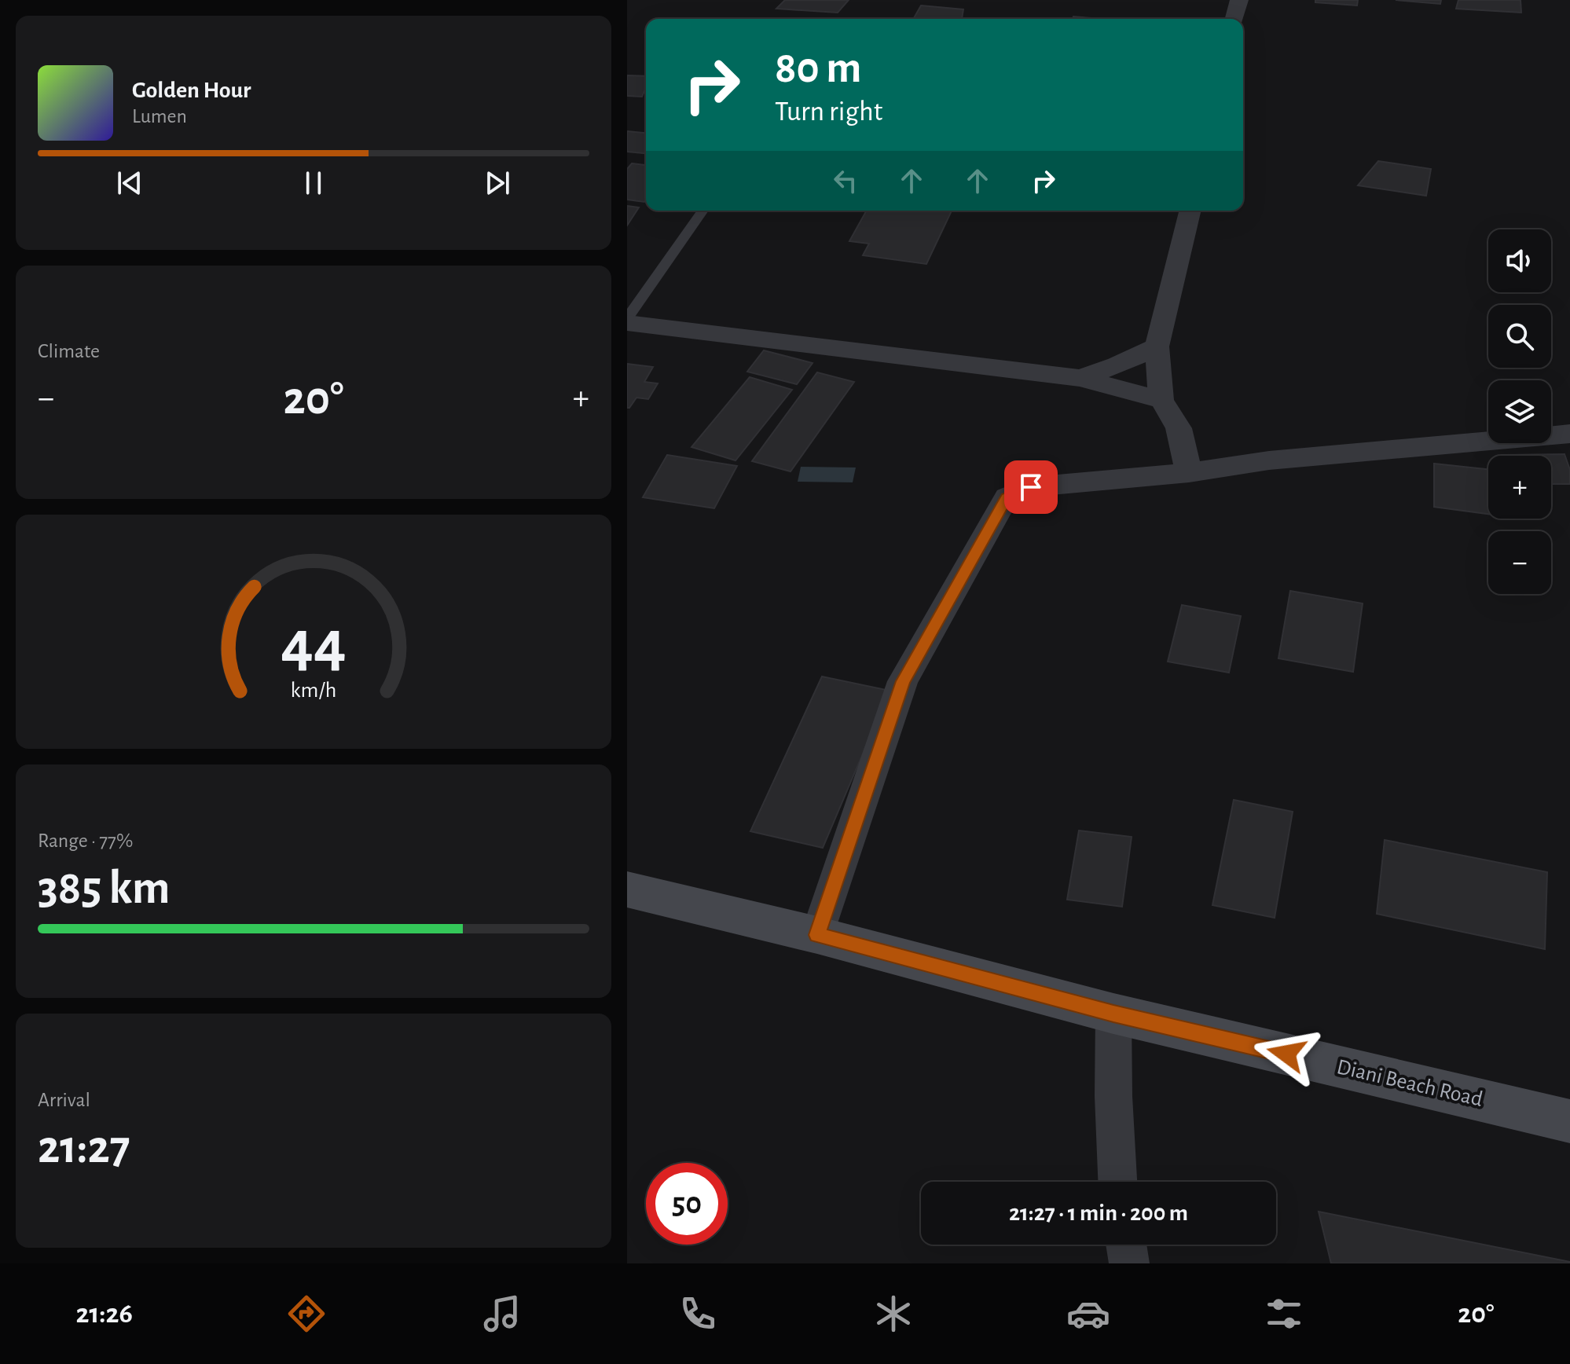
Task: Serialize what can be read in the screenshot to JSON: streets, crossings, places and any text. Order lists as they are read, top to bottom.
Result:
{
  "streets": {
    "main road": ["Diani Beach Road"]
  },
  "page": {
    "turn": ["80 m", "Turn right"],
    "song": ["Golden Hour", "Lumen"],
    "map_buttons": ["+", "−"],
    "tile": [
      "Climate",
      ["Range · 77%", "385 km"],
      ["Arrival", "21:27"]
    ],
    "heat": ["−", "20°", "+"],
    "limit": "50",
    "trip": "21:27 · 1 min · 200 m",
    "tabs": ["21:26", "20°"],
    "gauge": ["44", "km/h"]
  }
}
